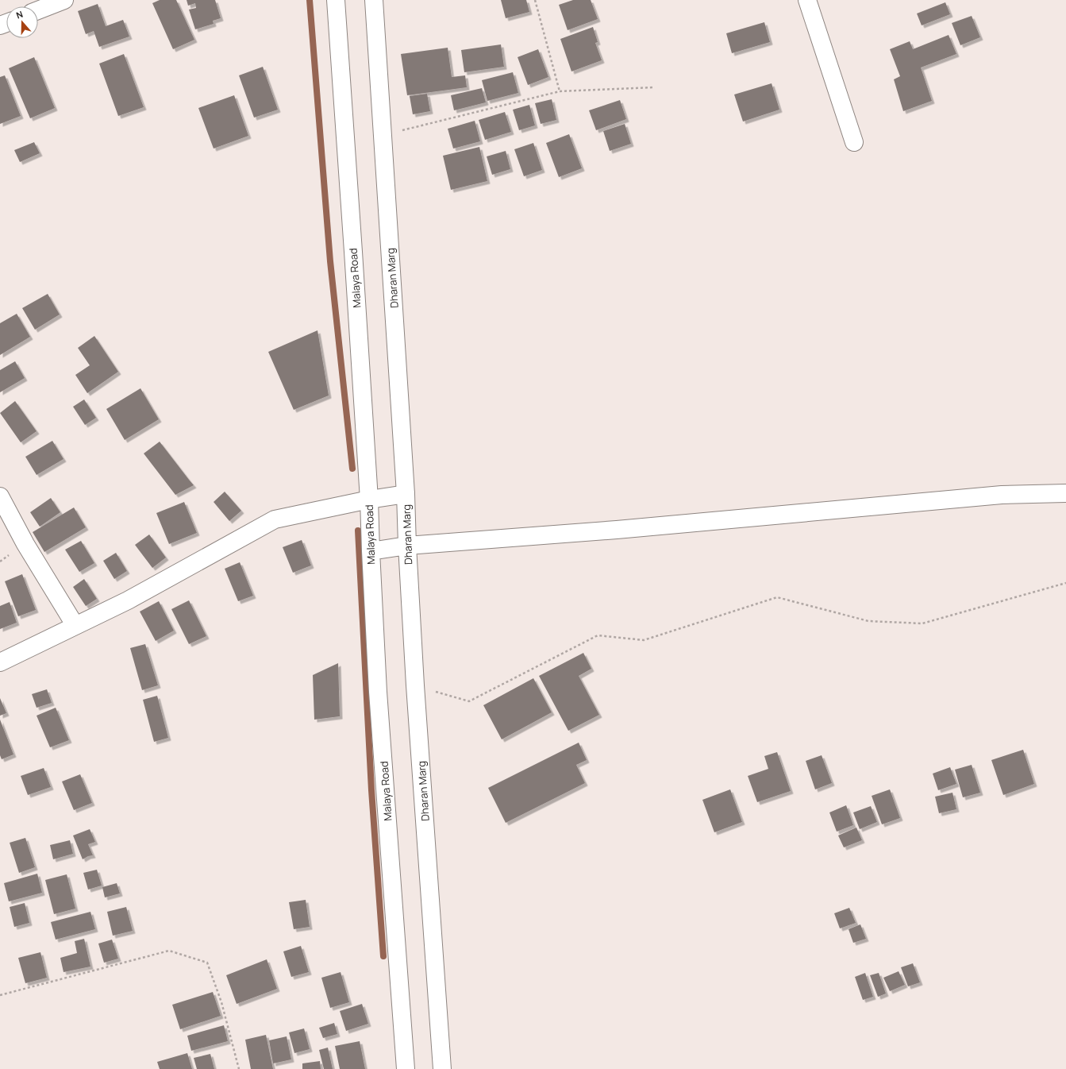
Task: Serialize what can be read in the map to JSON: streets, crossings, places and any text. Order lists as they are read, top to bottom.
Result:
{
  "streets": {
    "main road": ["Malaya Road", "Dharan Marg"]
  },
  "north": "top"
}
